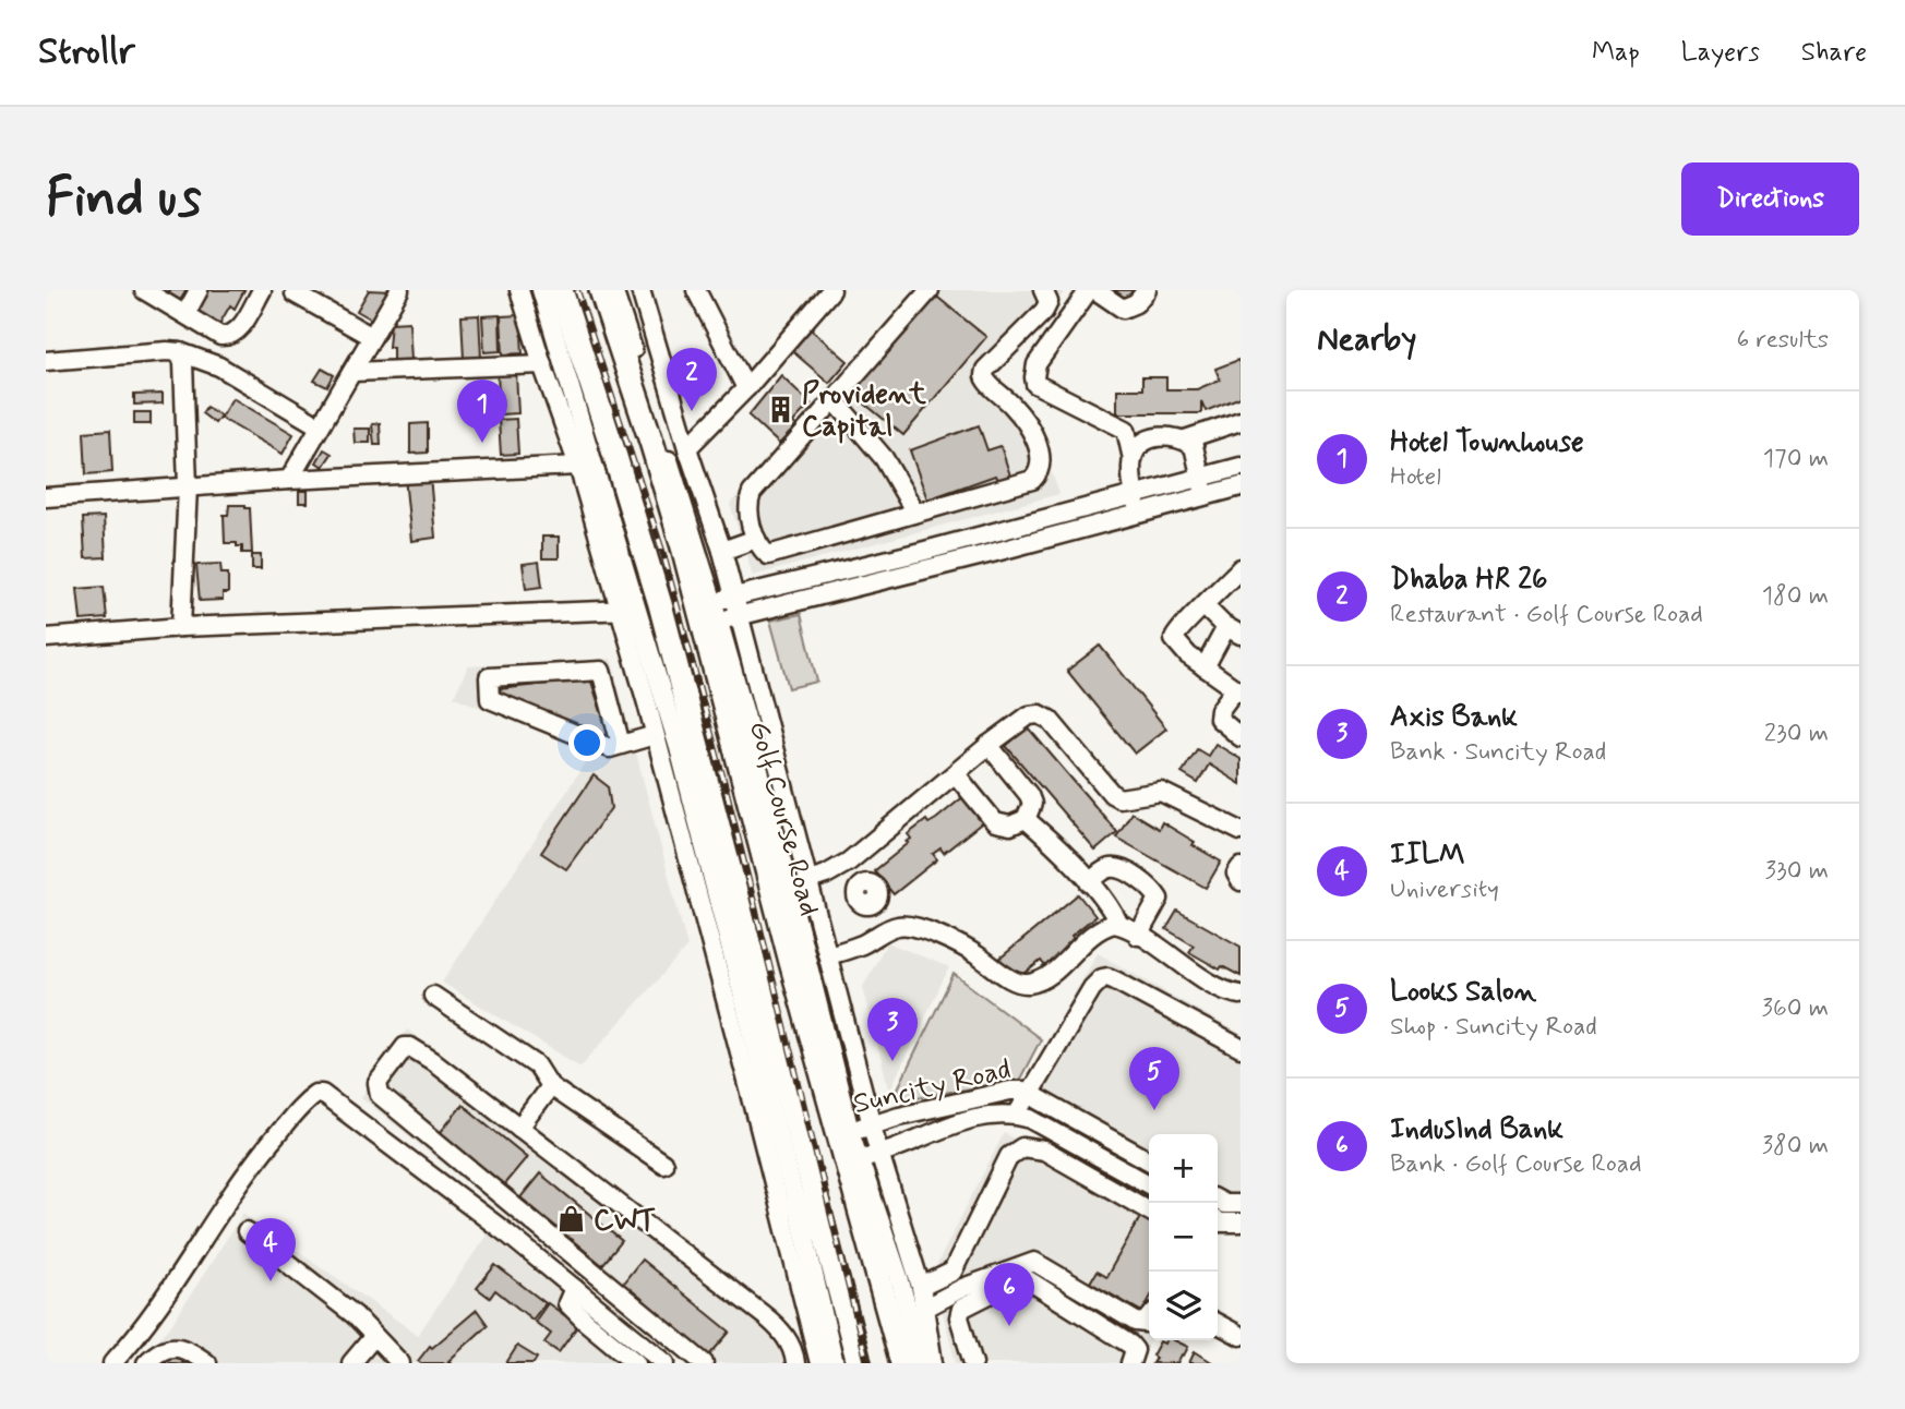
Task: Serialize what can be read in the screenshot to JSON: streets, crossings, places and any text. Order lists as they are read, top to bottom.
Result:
{
  "streets": {
    "main road": ["Golf Course Road"],
    "street": ["Suncity Road"]
  },
  "crossings": [
    ["Golf Course Road", "Suncity Road"]
  ],
  "places": {
    "building": ["Provident Capital"],
    "shop": ["CWT"]
  },
  "page": {
    "header": "Strollr",
    "nav": ["Map", "Layers", "Share"],
    "buttons": "Directions",
    "title": "Find us",
    "heading": ["Nearby", "6 results"],
    "pins": [
      "2",
      "1",
      "3",
      "5",
      "4",
      "6"
    ],
    "list": [
      {
        "mark": "1",
        "name": "Hotel Townhouse",
        "note": "Hotel",
        "value": "170 m"
      },
      {
        "mark": "2",
        "name": "Dhaba HR 26",
        "note": "Restaurant · Golf Course Road",
        "value": "180 m"
      },
      {
        "mark": "3",
        "name": "Axis Bank",
        "note": "Bank · Suncity Road",
        "value": "230 m"
      },
      {
        "mark": "4",
        "name": "IILM",
        "note": "University",
        "value": "330 m"
      },
      {
        "mark": "5",
        "name": "Looks Salon",
        "note": "Shop · Suncity Road",
        "value": "360 m"
      },
      {
        "mark": "6",
        "name": "IndusInd Bank",
        "note": "Bank · Golf Course Road",
        "value": "380 m"
      }
    ],
    "map_buttons": ["+", "−"]
  }
}
